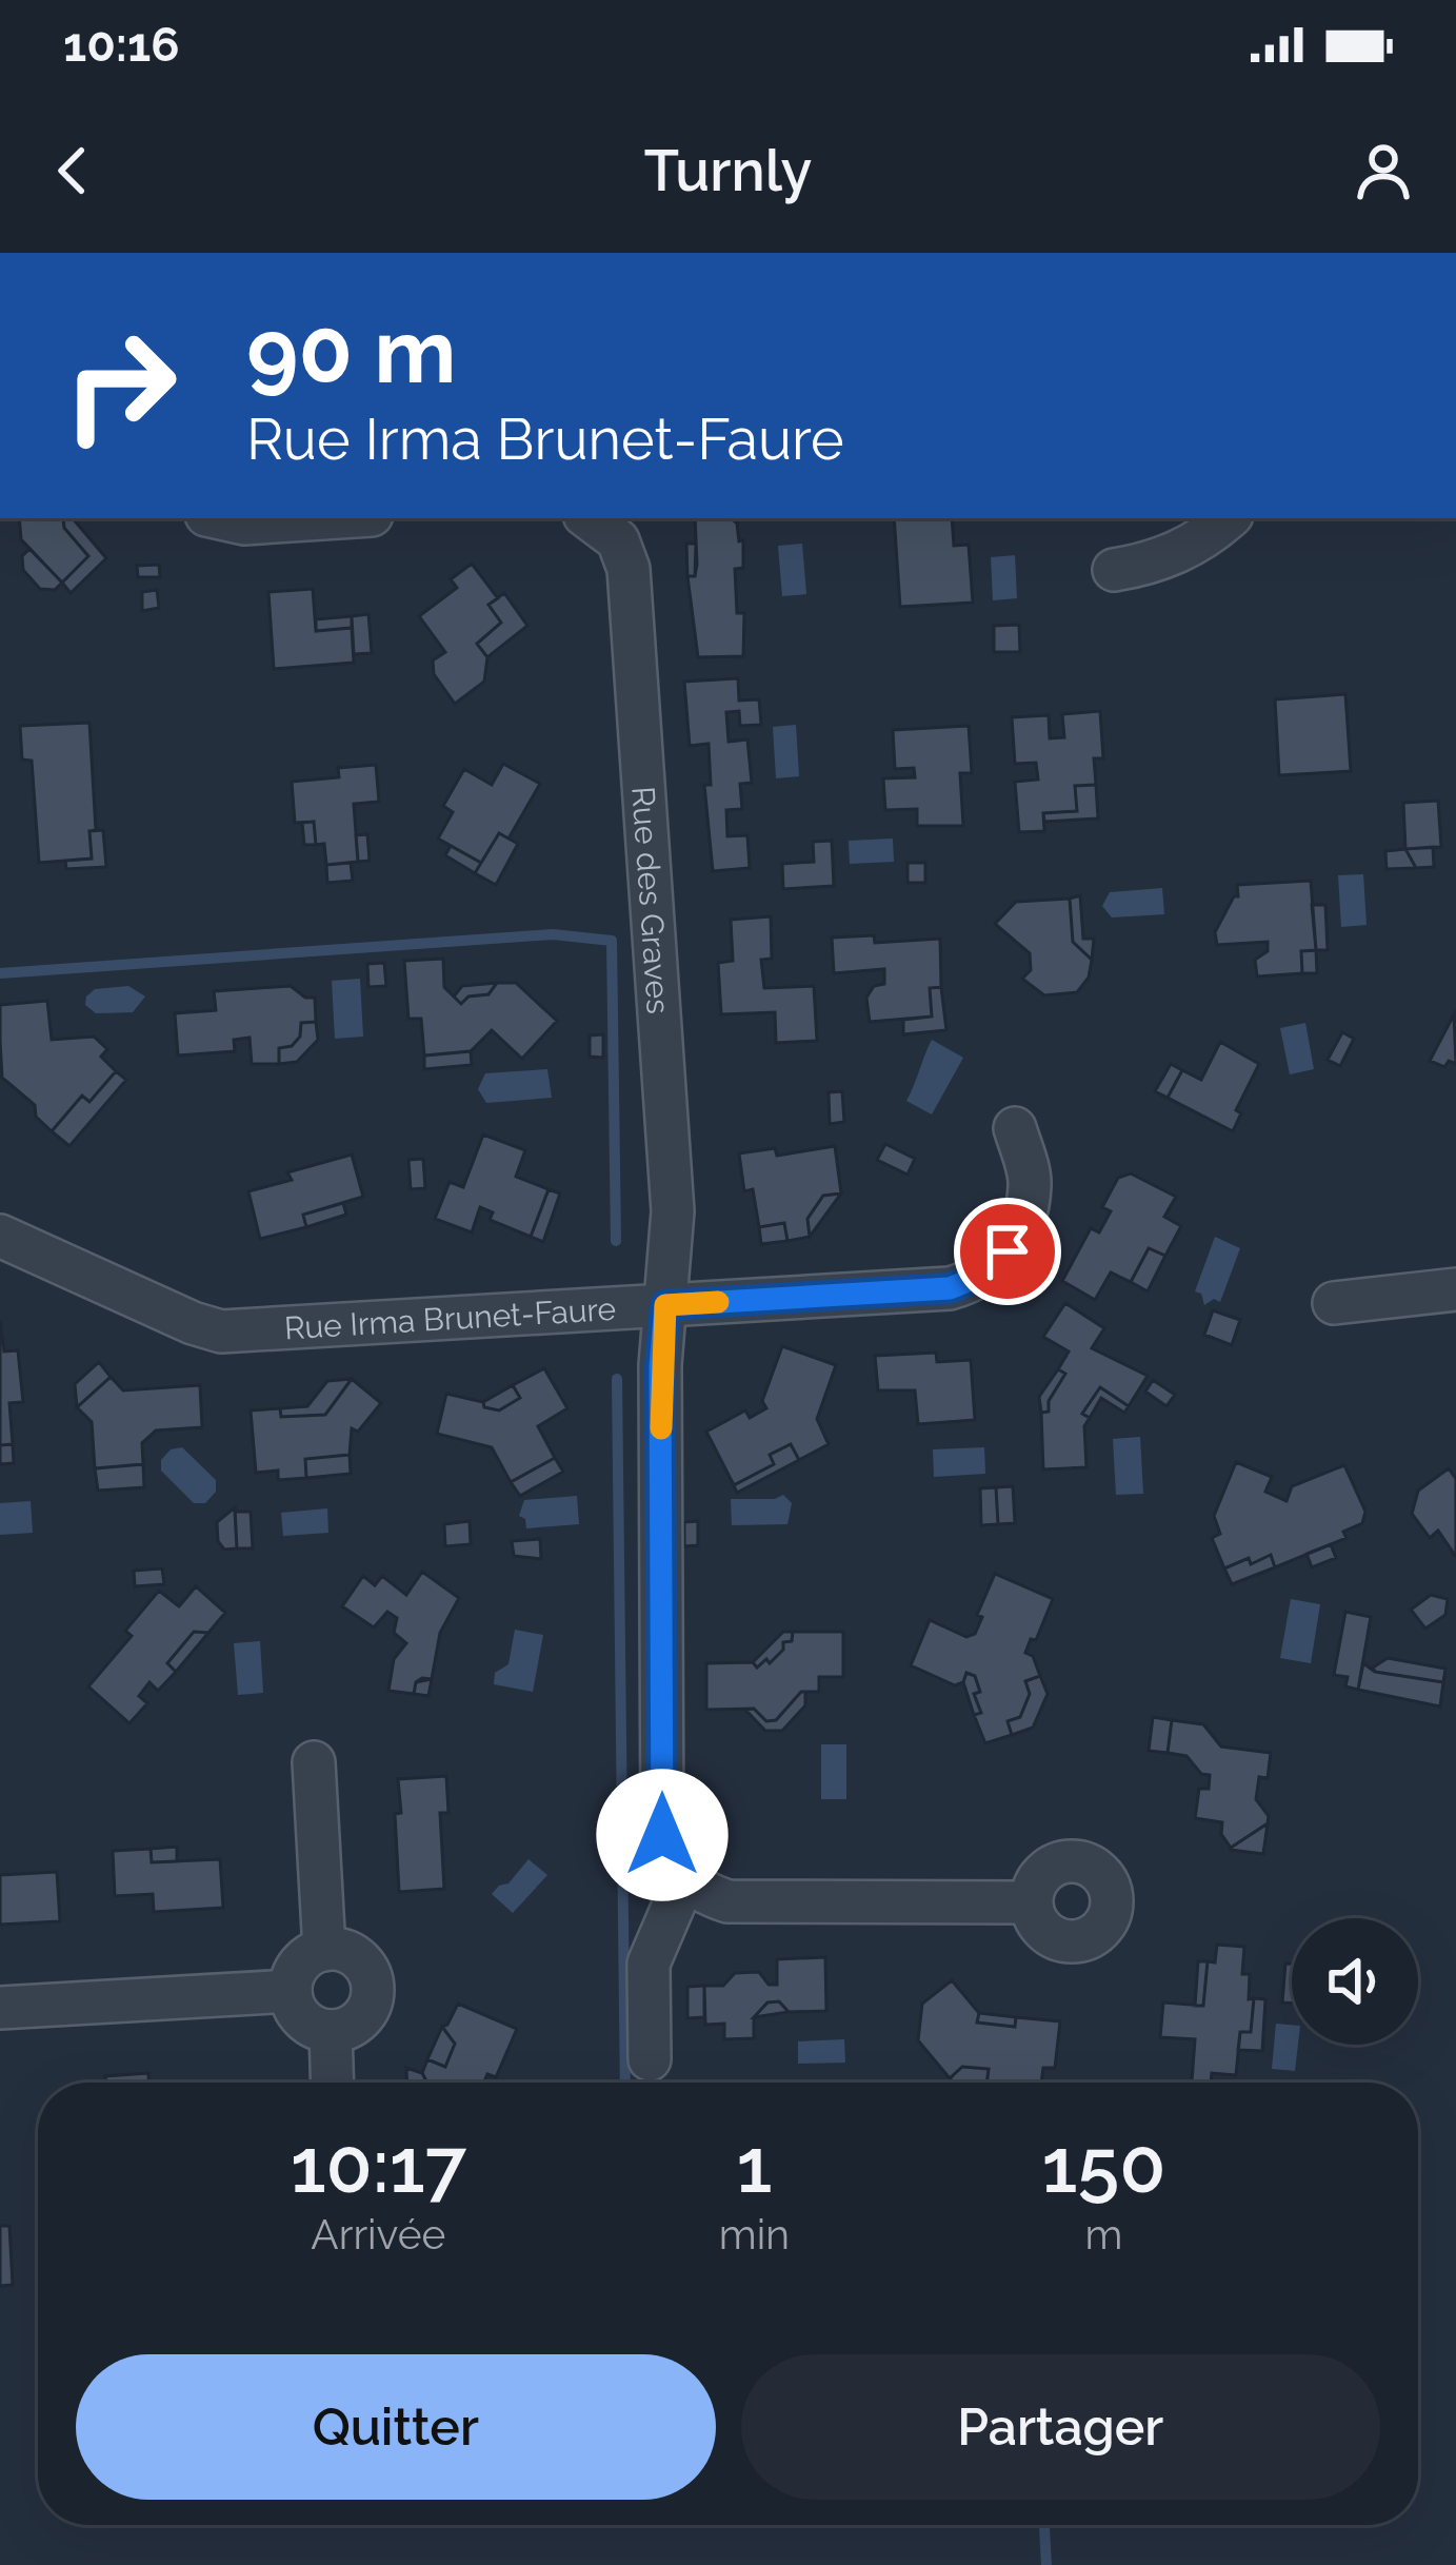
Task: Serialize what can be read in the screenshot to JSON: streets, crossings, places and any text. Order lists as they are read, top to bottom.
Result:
{
  "streets": {
    "street": ["Rue des Graves", "Rue Irma Brunet-Faure"]
  },
  "crossings": [
    ["Rue des Graves", "Rue Irma Brunet-Faure"]
  ],
  "page": {
    "status": "10:16",
    "header": "Turnly",
    "turn": ["90 m", "Rue Irma Brunet-Faure"],
    "eta": [
      "10:17",
      "Arrivée",
      "1",
      "min",
      "150",
      "m"
    ],
    "buttons": ["Quitter", "Partager"]
  }
}
